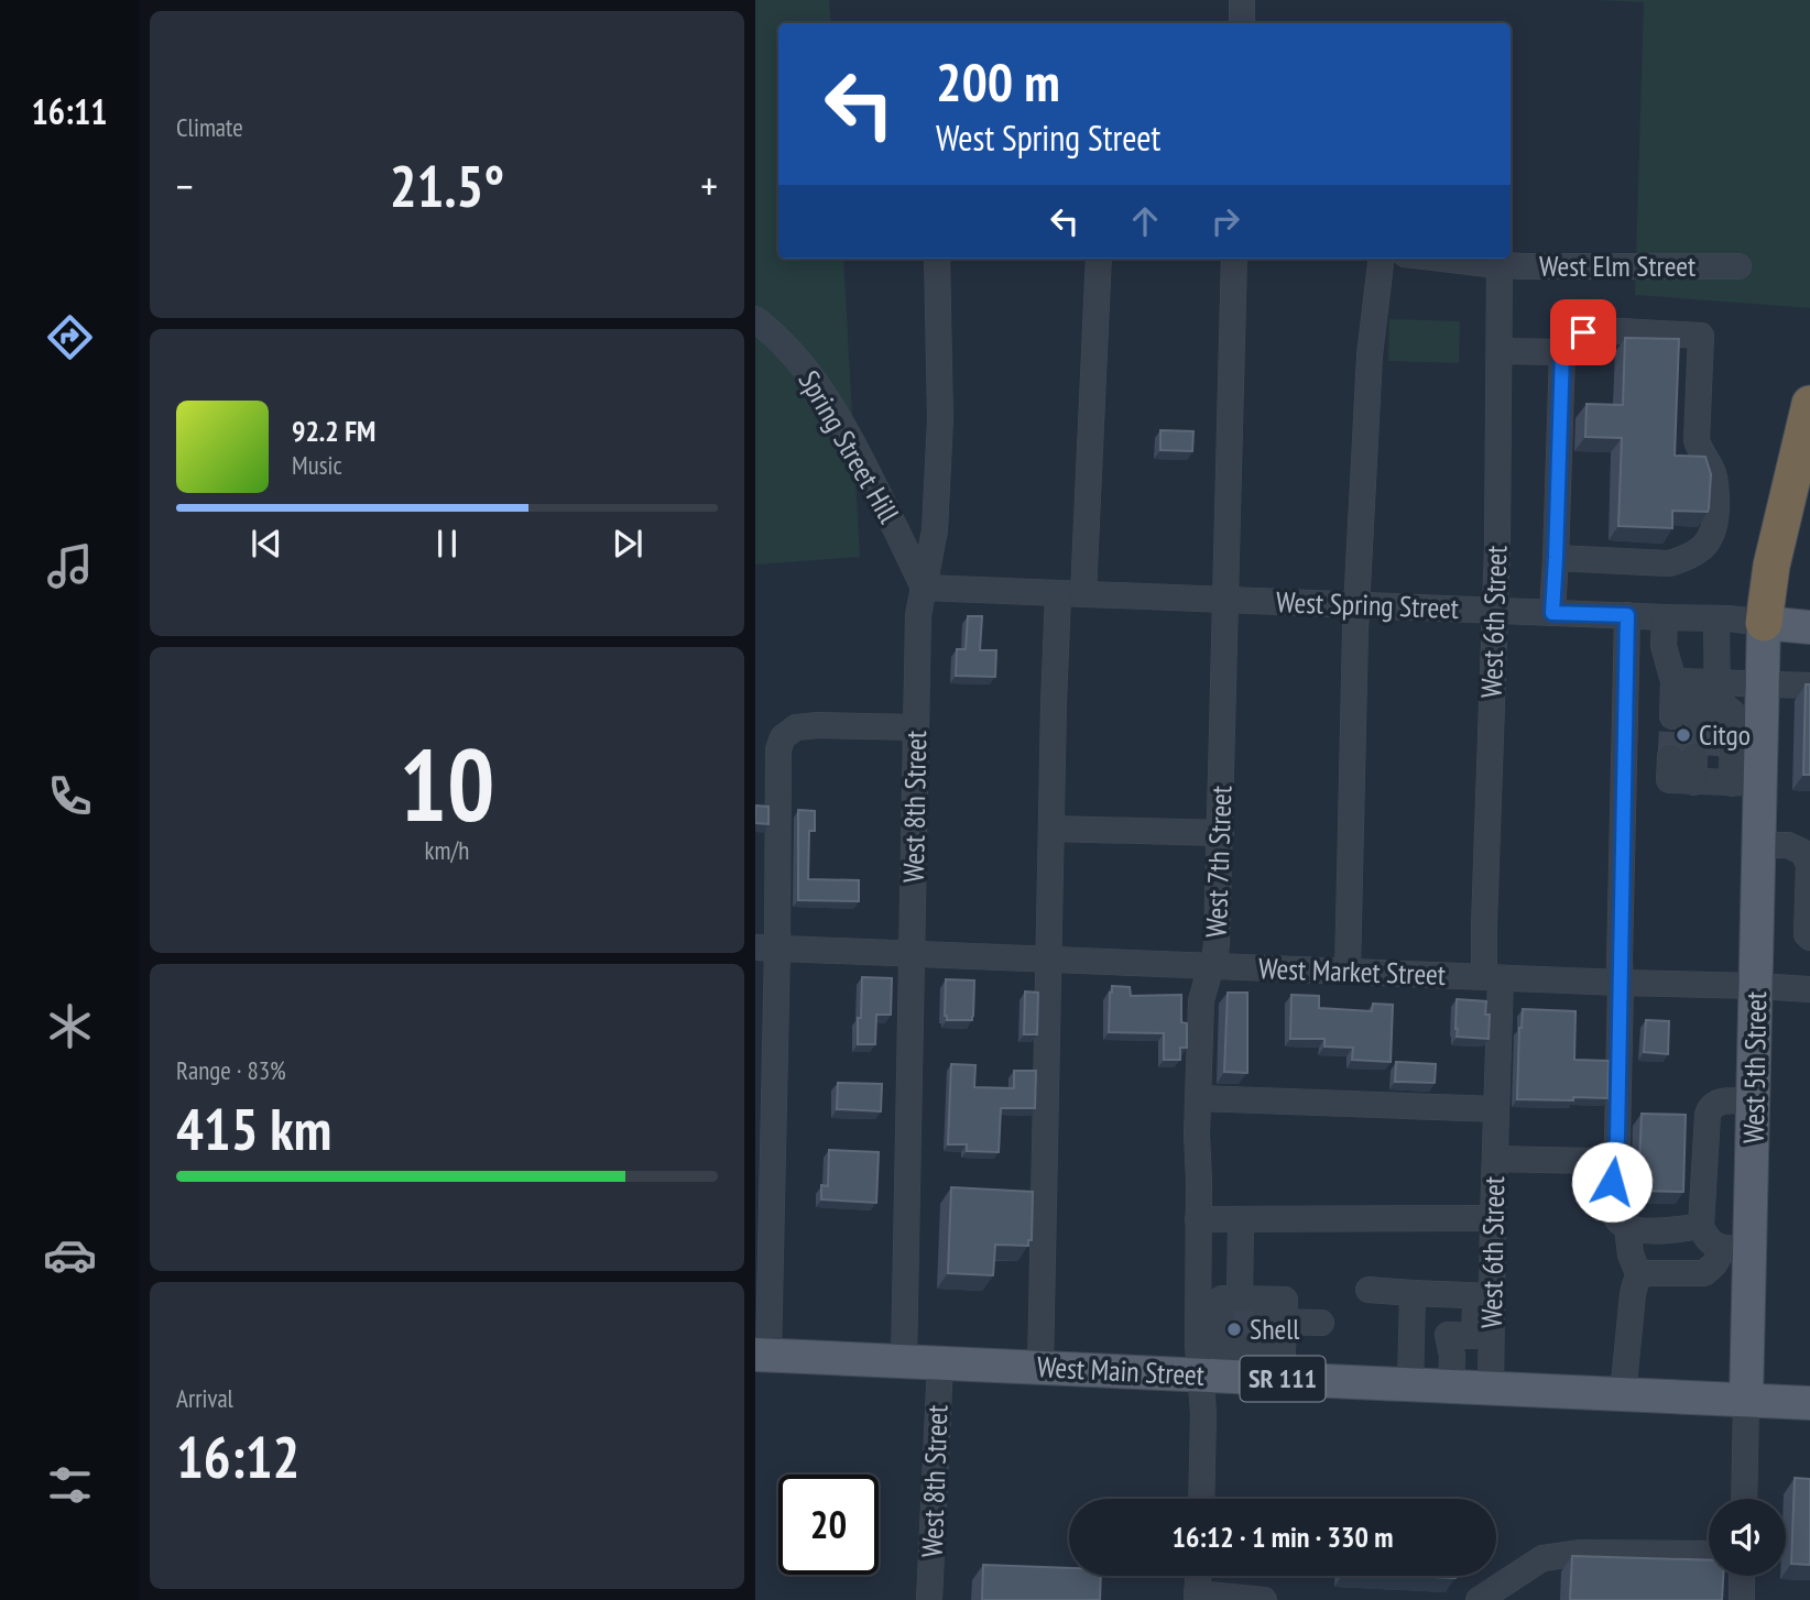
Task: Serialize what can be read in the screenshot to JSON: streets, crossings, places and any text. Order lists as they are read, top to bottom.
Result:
{
  "streets": {
    "main road": [
      "West Spring Street",
      "West 5th Street",
      "West Main Street",
      "SR 111"
    ],
    "street": [
      "West Elm Street",
      "Spring Street Hill",
      "West 6th Street",
      "West 8th Street",
      "West 7th Street",
      "West Market Street"
    ]
  },
  "crossings": [
    ["West Elm Street", "West 6th Street"],
    ["Spring Street Hill", "West Spring Street"],
    ["Spring Street Hill", "West 8th Street"],
    ["West Spring Street", "West 6th Street"],
    ["West Spring Street", "West 8th Street"],
    ["West Spring Street", "West 7th Street"],
    ["West Spring Street", "West 5th Street"],
    ["West 6th Street", "West Market Street"],
    ["West 6th Street", "West Main Street"],
    ["West 8th Street", "West Market Street"],
    ["West 8th Street", "West Main Street"],
    ["West 7th Street", "West Market Street"],
    ["West 7th Street", "West Main Street"],
    ["West Market Street", "West 5th Street"],
    ["West 5th Street", "West Main Street"]
  ],
  "places": ["Citgo", "Shell"],
  "page": {
    "tabs": "16:11",
    "tile": [
      "Climate",
      ["10", "km/h"],
      ["Range · 83%", "415 km"],
      ["Arrival", "16:12"]
    ],
    "turn": ["200 m", "West Spring Street"],
    "heat": ["−", "21.5°", "+"],
    "song": ["92.2 FM", "Music"],
    "limit": "20",
    "trip": "16:12 · 1 min · 330 m"
  }
}
